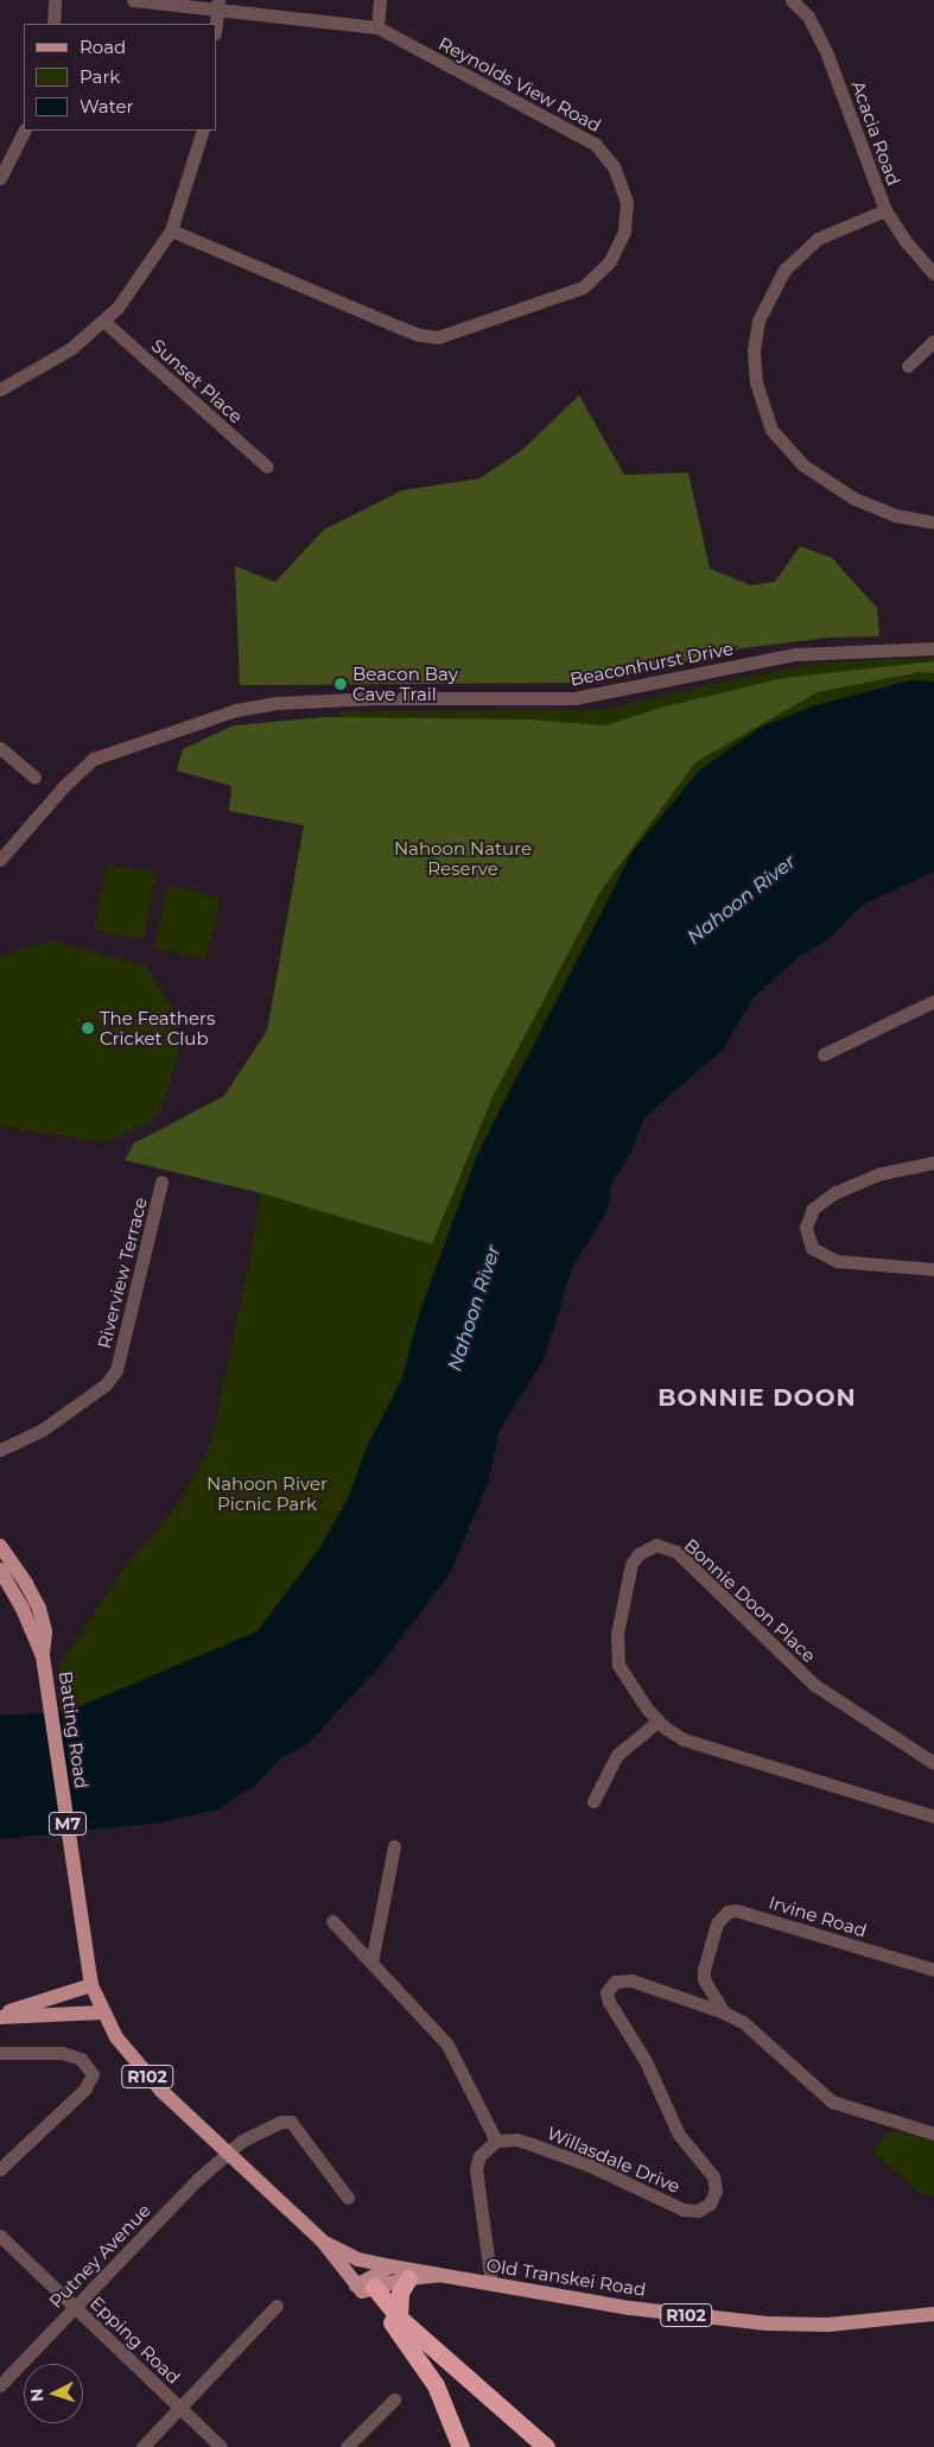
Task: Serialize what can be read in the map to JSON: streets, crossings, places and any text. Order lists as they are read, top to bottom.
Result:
{
  "streets": {
    "main road": [
      "Batting Road",
      "M7",
      "R102",
      "Old Transkei Road"
    ],
    "street": [
      "Reynolds View Road",
      "Acacia Road",
      "Sunset Place",
      "Beaconhurst Drive",
      "Riverview Terrace",
      "Bonnie Doon Place",
      "Irvine Road",
      "Willasdale Drive",
      "Putney Avenue",
      "Epping Road"
    ]
  },
  "crossings": [
    ["Batting Road", "R102"],
    ["Irvine Road", "Willasdale Drive"],
    ["R102", "Putney Avenue"],
    ["R102", "Old Transkei Road"],
    ["Putney Avenue", "Epping Road"]
  ],
  "districts": ["BONNIE DOON"],
  "water": ["Nahoon River"],
  "parks": ["Nahoon Nature Reserve", "Nahoon River Picnic Park"],
  "places": ["Beacon Bay Cave Trail", "The Feathers Cricket Club"],
  "legend": ["Road", "Park", "Water"],
  "north": "left"
}
